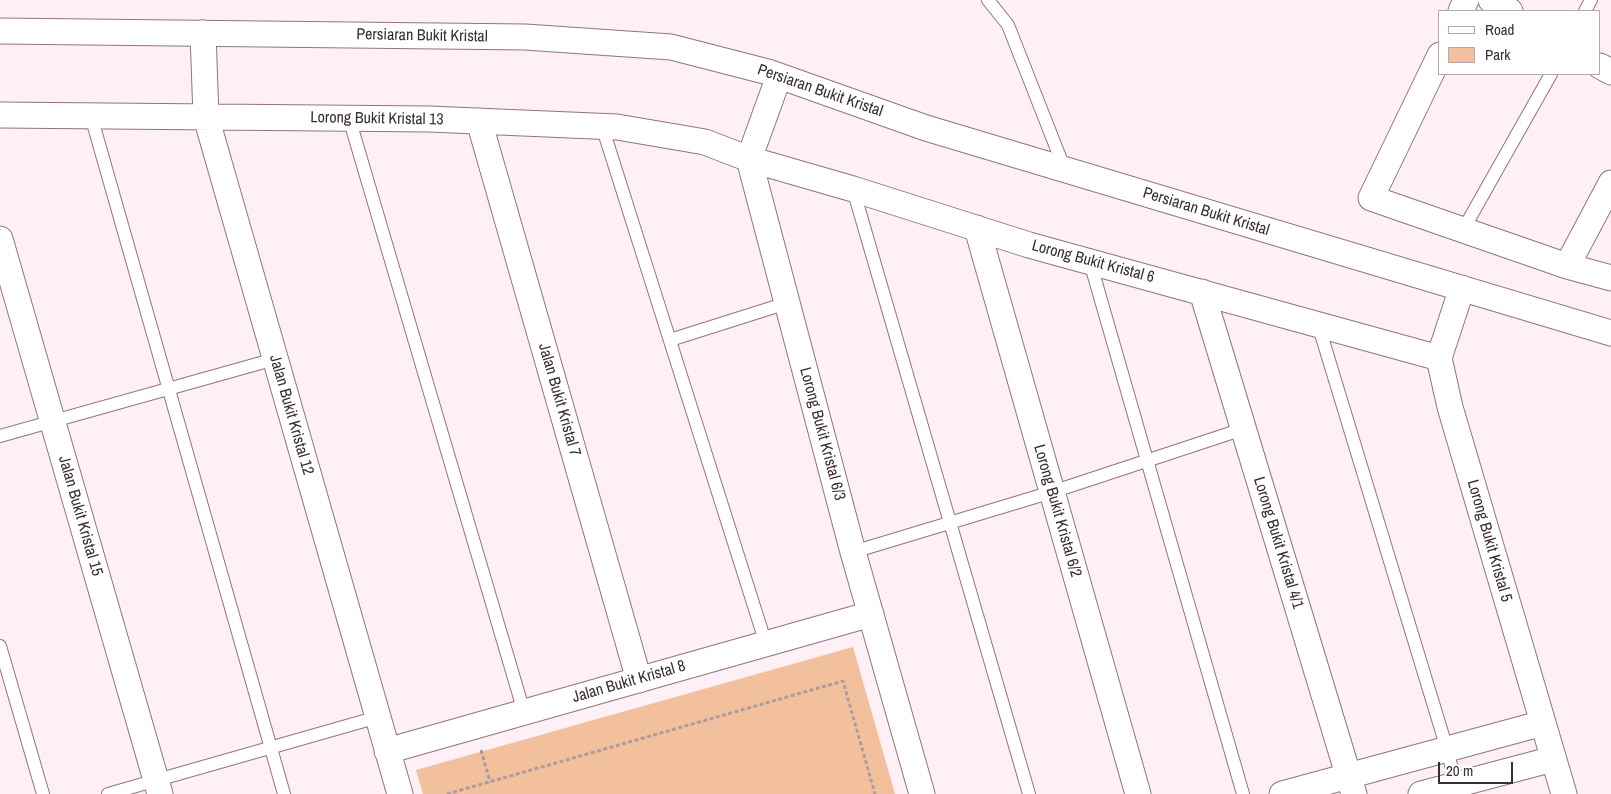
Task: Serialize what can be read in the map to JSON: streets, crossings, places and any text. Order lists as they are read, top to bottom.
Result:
{
  "streets": {
    "street": [
      "Persiaran Bukit Kristal",
      "Lorong Bukit Kristal 13",
      "Lorong Bukit Kristal 6",
      "Jalan Bukit Kristal 7",
      "Jalan Bukit Kristal 12",
      "Lorong Bukit Kristal 6/3",
      "Lorong Bukit Kristal 6/2",
      "Jalan Bukit Kristal 15",
      "Lorong Bukit Kristal 5",
      "Lorong Bukit Kristal 4/1",
      "Jalan Bukit Kristal 8"
    ]
  },
  "crossings": [
    ["Persiaran Bukit Kristal", "Jalan Bukit Kristal 12"],
    ["Lorong Bukit Kristal 13", "Lorong Bukit Kristal 6"],
    ["Lorong Bukit Kristal 13", "Jalan Bukit Kristal 7"],
    ["Lorong Bukit Kristal 13", "Jalan Bukit Kristal 12"],
    ["Lorong Bukit Kristal 13", "Lorong Bukit Kristal 6/3"],
    ["Lorong Bukit Kristal 6", "Lorong Bukit Kristal 6/3"],
    ["Lorong Bukit Kristal 6", "Lorong Bukit Kristal 6/2"],
    ["Lorong Bukit Kristal 6", "Lorong Bukit Kristal 5"],
    ["Lorong Bukit Kristal 6", "Lorong Bukit Kristal 4/1"],
    ["Jalan Bukit Kristal 7", "Jalan Bukit Kristal 8"],
    ["Jalan Bukit Kristal 12", "Jalan Bukit Kristal 8"],
    ["Lorong Bukit Kristal 6/3", "Jalan Bukit Kristal 8"]
  ],
  "legend": ["Road", "Park"],
  "scale_bar": "20 m"
}
